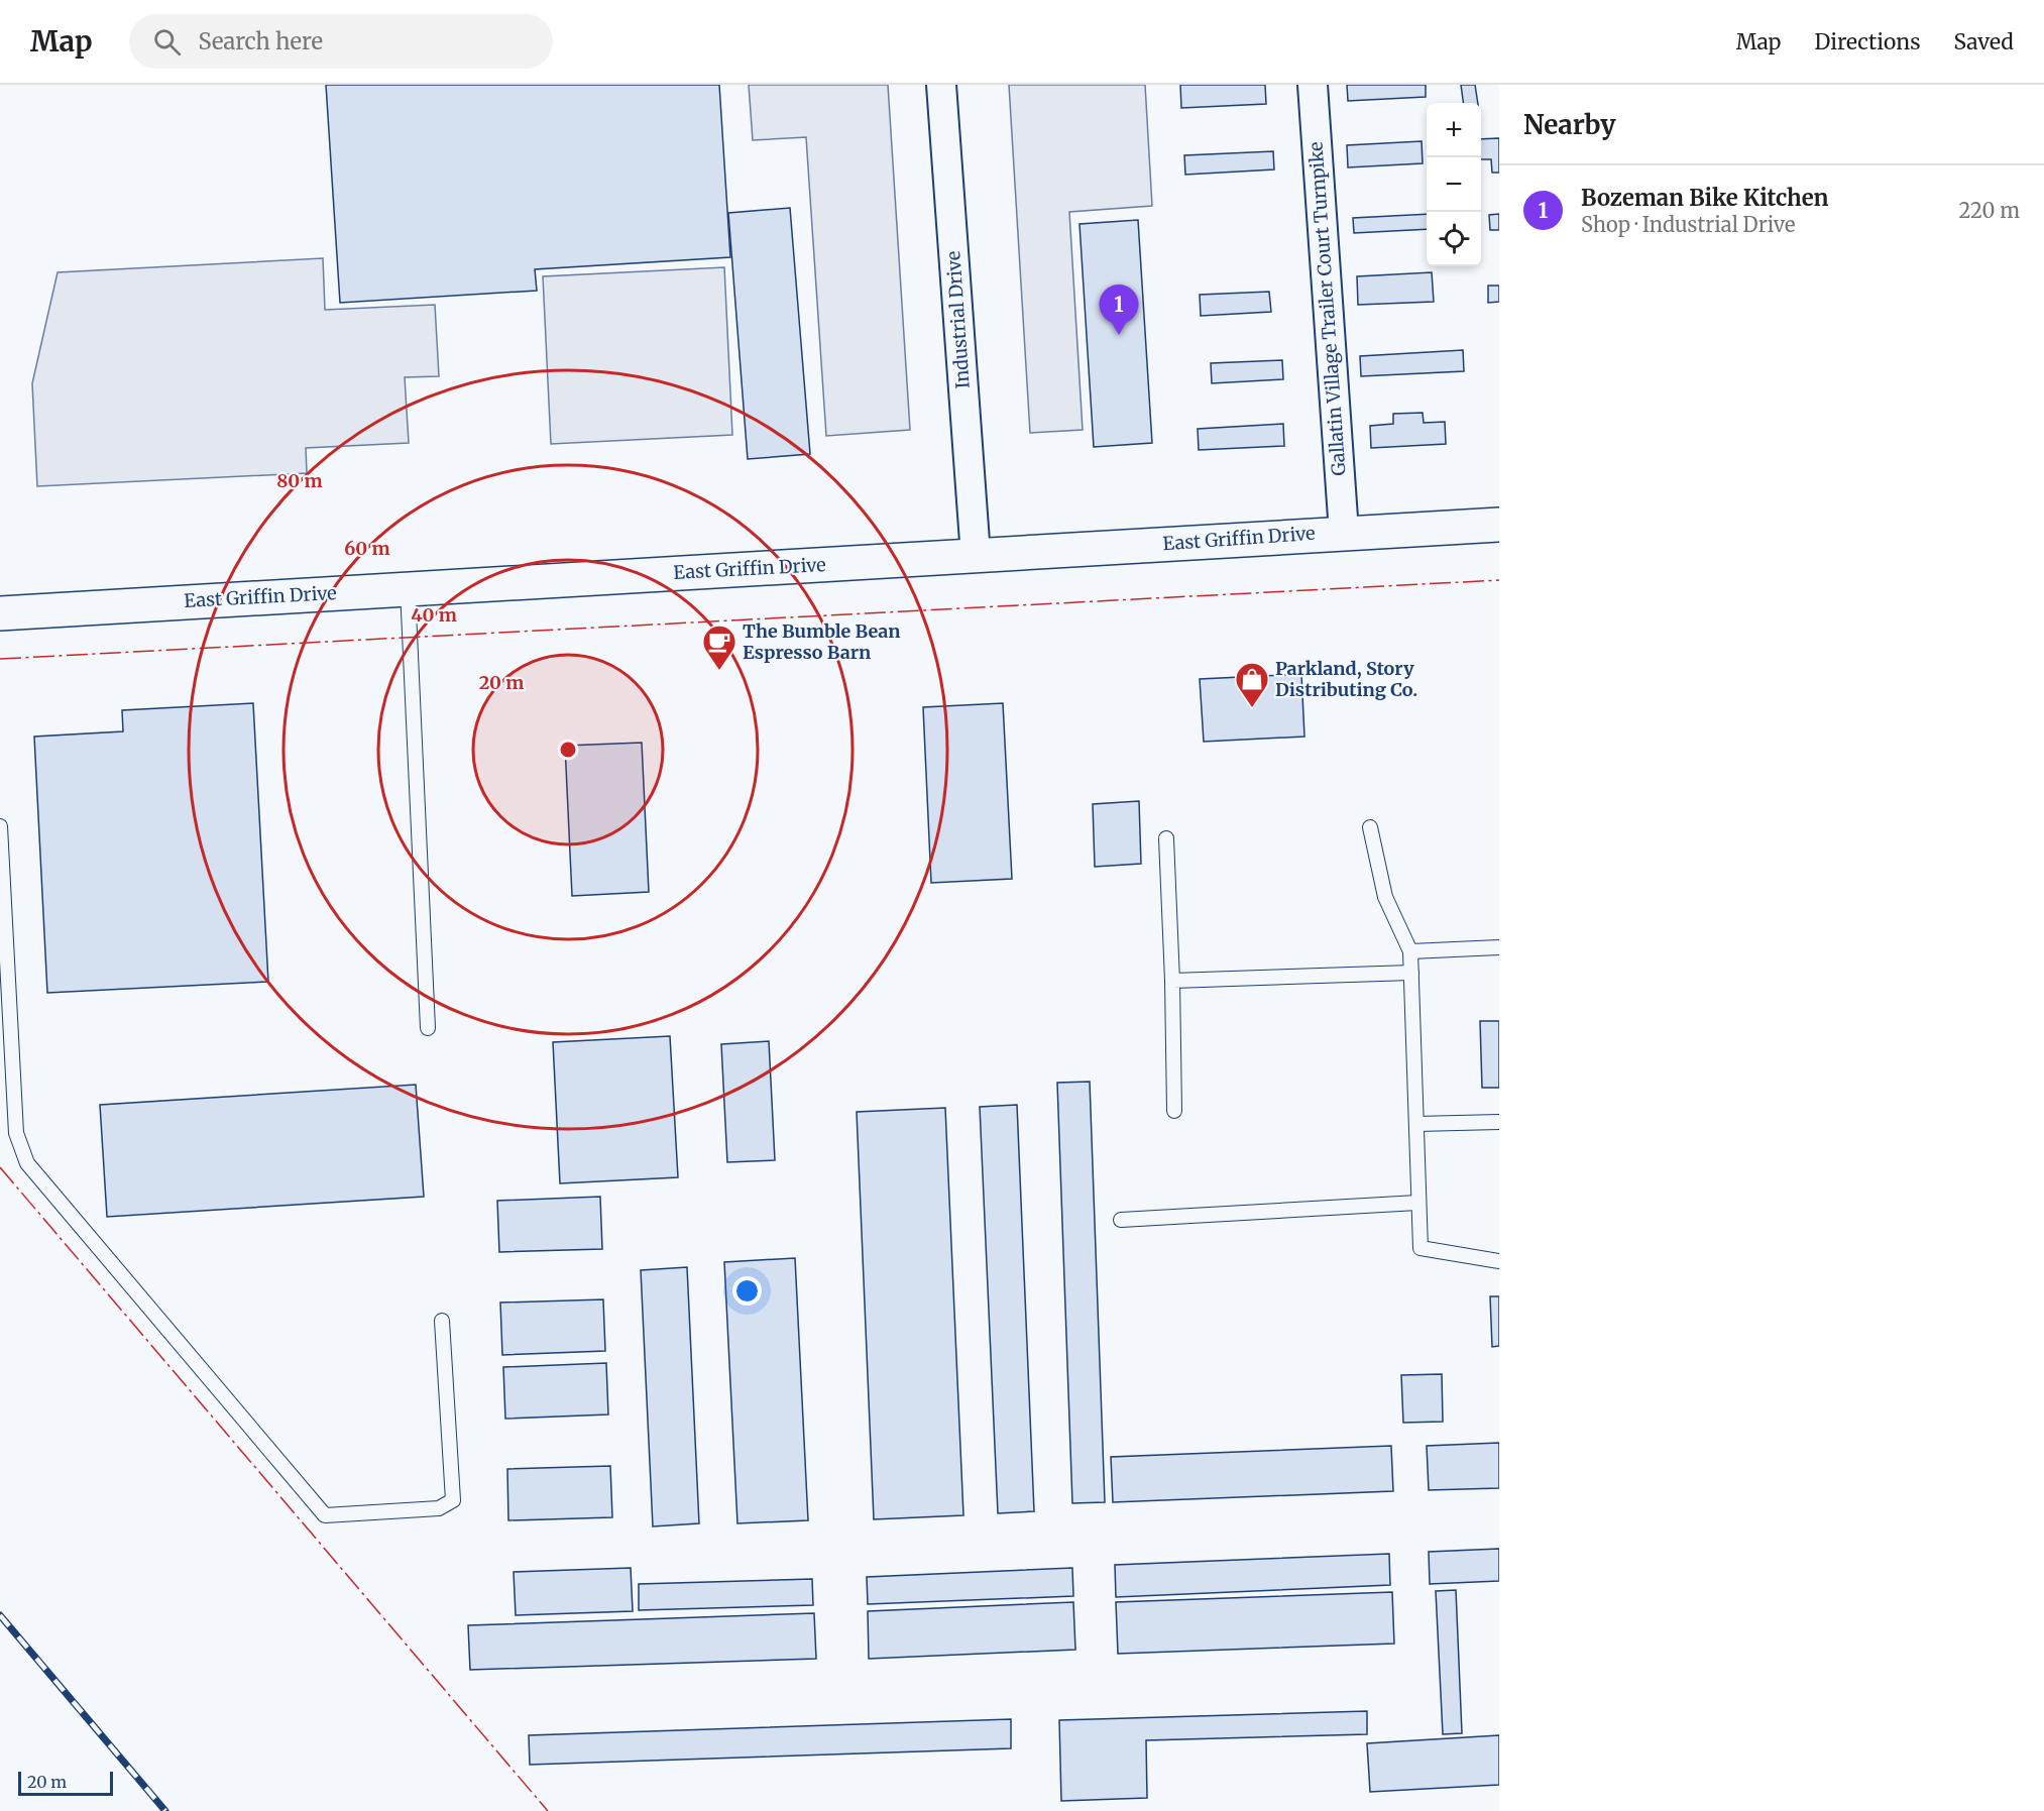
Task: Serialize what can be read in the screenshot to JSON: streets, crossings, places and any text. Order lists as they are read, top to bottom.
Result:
{
  "streets": {
    "main road": ["East Griffin Drive"],
    "street": ["Gallatin Village Trailer Court Turnpike", "Industrial Drive"]
  },
  "crossings": [
    ["Gallatin Village Trailer Court Turnpike", "East Griffin Drive"],
    ["Industrial Drive", "East Griffin Drive"]
  ],
  "places": {
    "cafe": ["The Bumble Bean Espresso Barn"],
    "shop": ["Parkland, Story Distributing Co."]
  },
  "scale_bar": "20 m",
  "page": {
    "header": "Map",
    "search": "Search here",
    "nav": ["Map", "Directions", "Saved"],
    "heading": "Nearby",
    "map_buttons": ["+", "−"],
    "list": [
      {
        "mark": "1",
        "name": "Bozeman Bike Kitchen",
        "note": "Shop · Industrial Drive",
        "value": "220 m"
      }
    ],
    "pins": "1",
    "scale": "20 m"
  },
  "rings": [
    "80 m",
    "60 m",
    "40 m",
    "20 m"
  ]
}
